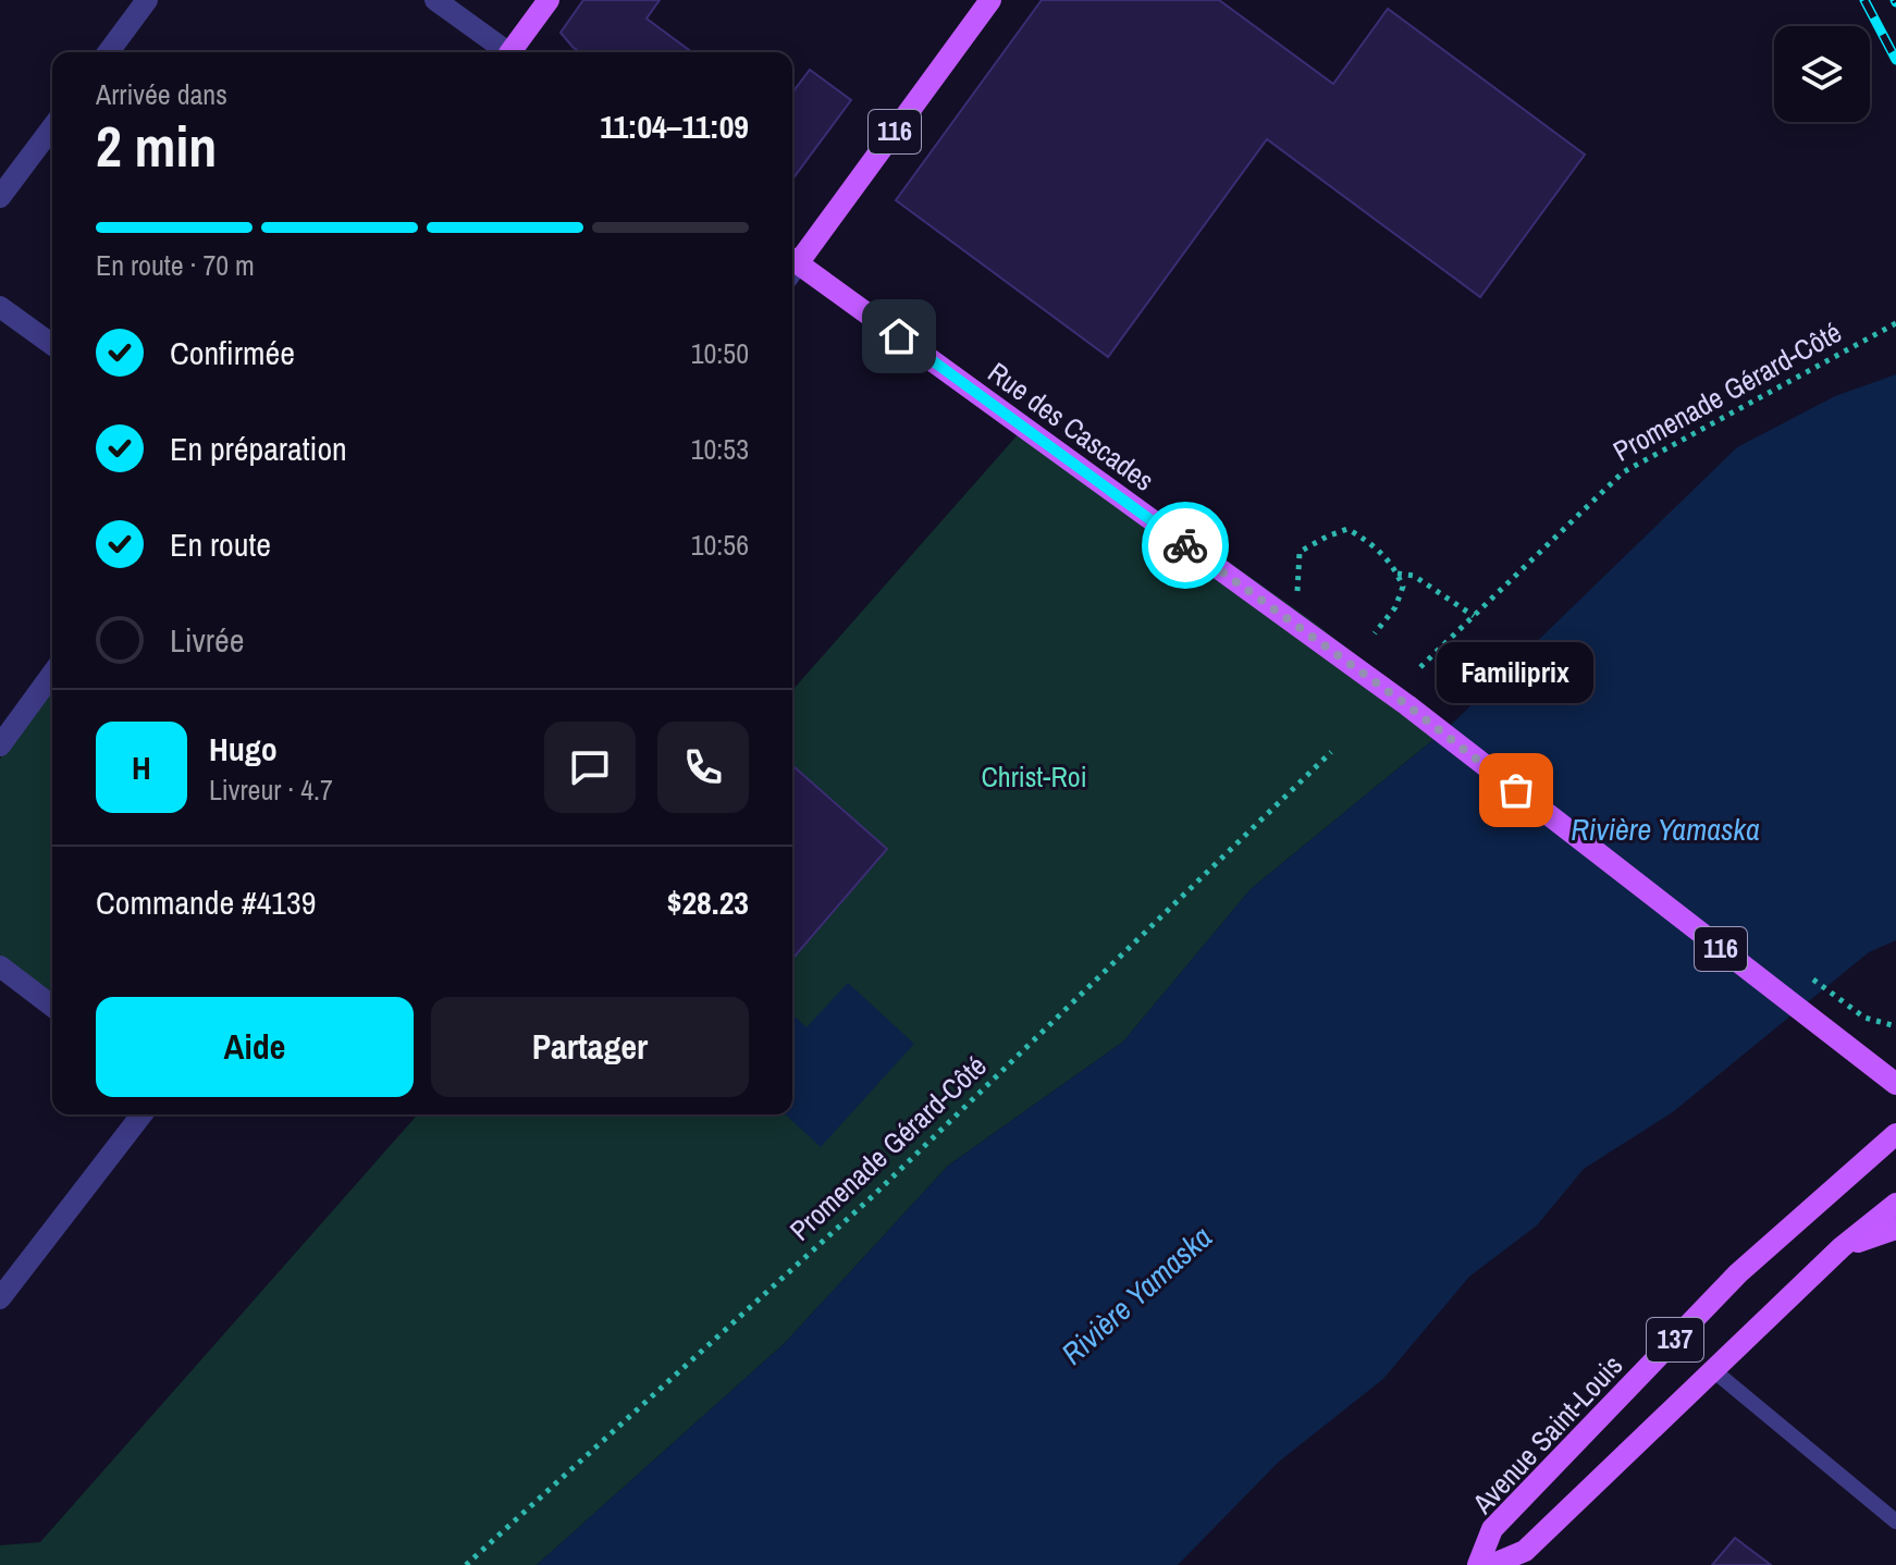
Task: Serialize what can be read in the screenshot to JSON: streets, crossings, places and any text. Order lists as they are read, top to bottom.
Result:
{
  "streets": {
    "main road": [
      "116",
      "Rue des Cascades",
      "137",
      "Avenue Saint-Louis"
    ],
    "path": ["Promenade Gérard-Côté"]
  },
  "water": ["Rivière Yamaska"],
  "parks": ["Christ-Roi"],
  "places": ["Familiprix"],
  "page": {
    "heading": ["2 min", "Arrivée dans", "11:04–11:09"],
    "panel": [
      "Hugo",
      "Livreur · 4.7",
      "Commande #4139",
      "$28.23"
    ],
    "bar": "En route · 70 m",
    "list": [
      ["Confirmée", "10:50"],
      ["En préparation", "10:53"],
      ["En route", "10:56"],
      "Livrée"
    ],
    "bubble": "Familiprix",
    "round": "H",
    "buttons": ["Aide", "Partager"]
  }
}
